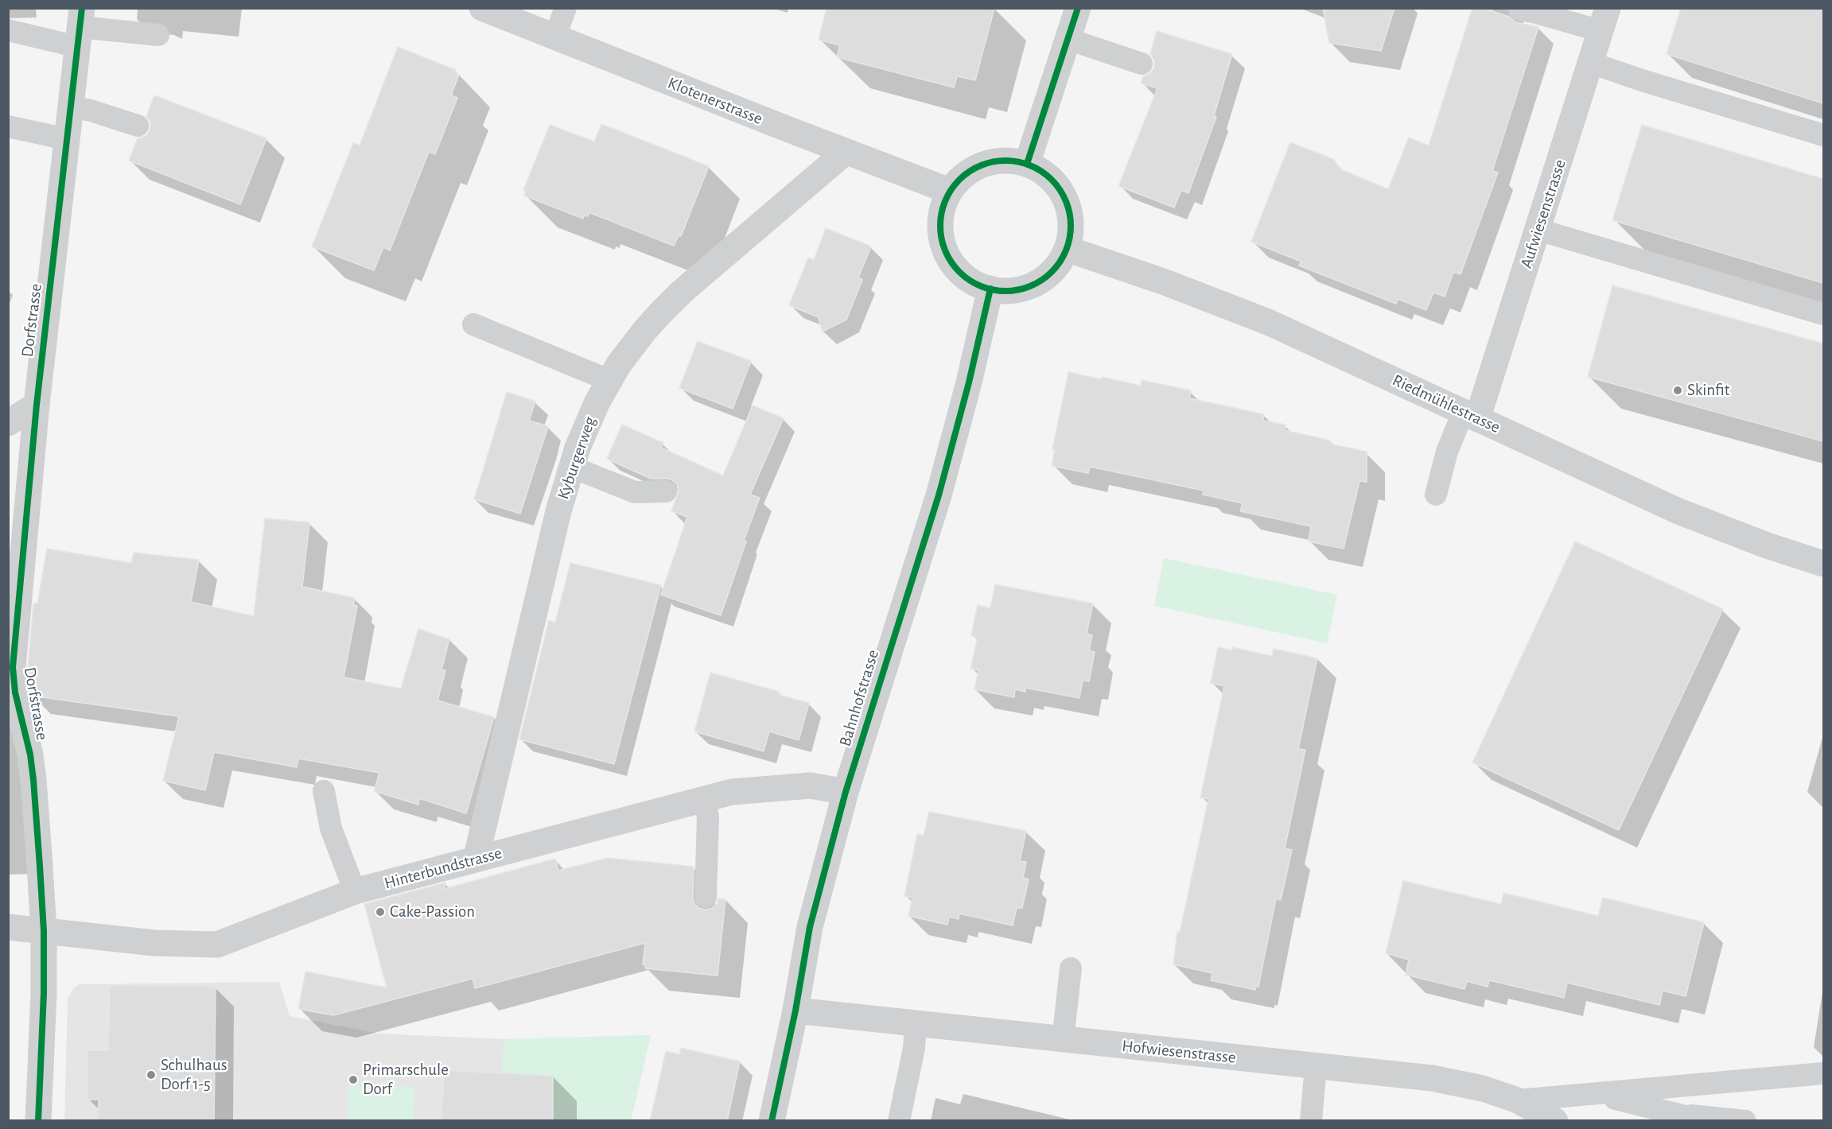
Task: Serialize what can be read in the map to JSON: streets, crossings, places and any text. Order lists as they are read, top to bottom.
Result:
{
  "streets": {
    "street": [
      "Klotenerstrasse",
      "Aufwiesenstrasse",
      "Dorfstrasse",
      "Riedmühlestrasse",
      "Kyburgerweg",
      "Bahnhofstrasse",
      "Hinterbundstrasse",
      "Hofwiesenstrasse"
    ]
  },
  "crossings": [
    ["Klotenerstrasse", "Riedmühlestrasse"],
    ["Klotenerstrasse", "Kyburgerweg"],
    ["Klotenerstrasse", "Bahnhofstrasse"],
    ["Aufwiesenstrasse", "Riedmühlestrasse"],
    ["Dorfstrasse", "Hinterbundstrasse"],
    ["Riedmühlestrasse", "Bahnhofstrasse"],
    ["Kyburgerweg", "Hinterbundstrasse"],
    ["Bahnhofstrasse", "Hinterbundstrasse"],
    ["Bahnhofstrasse", "Hofwiesenstrasse"]
  ],
  "places": [
    "Skinfit",
    "Cake-Passion",
    "Schulhaus Dorf 1-5",
    "Primarschule Dorf"
  ]
}
